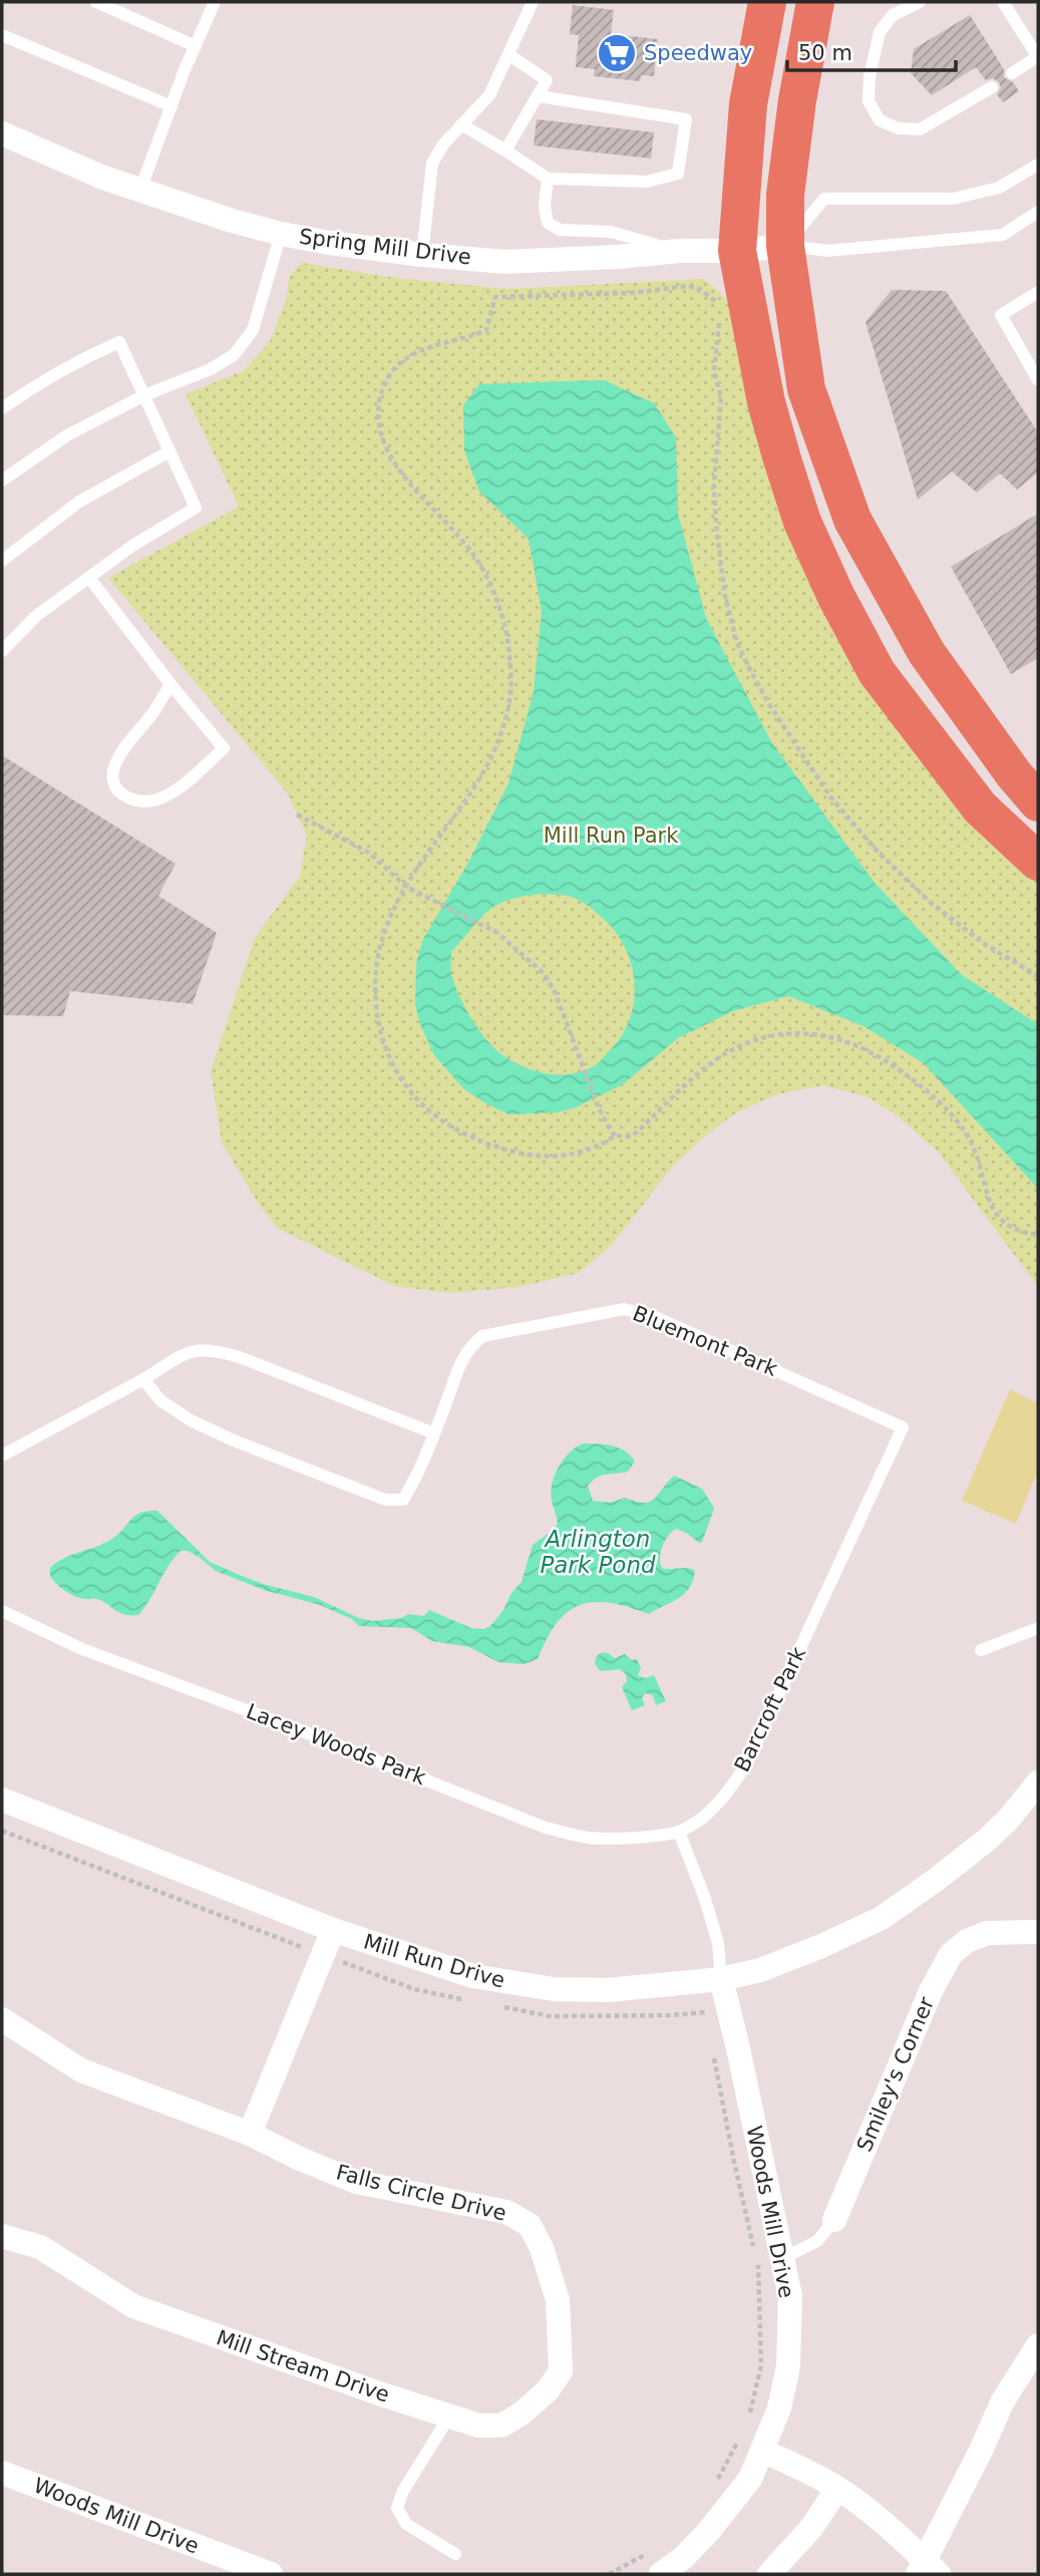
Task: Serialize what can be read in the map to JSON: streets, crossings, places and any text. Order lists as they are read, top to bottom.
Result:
{
  "streets": {
    "street": [
      "Spring Mill Drive",
      "Mill Run Drive",
      "Smiley's Corner",
      "Falls Circle Drive",
      "Woods Mill Drive",
      "Mill Stream Drive"
    ],
    "lane": ["Bluemont Park", "Barcroft Park", "Lacey Woods Park"]
  },
  "crossings": [
    ["Bluemont Park", "Barcroft Park"],
    ["Barcroft Park", "Lacey Woods Park"],
    ["Mill Run Drive", "Woods Mill Drive"],
    ["Smiley's Corner", "Woods Mill Drive"],
    ["Falls Circle Drive", "Mill Stream Drive"]
  ],
  "water": ["Arlington Park Pond"],
  "parks": ["Mill Run Park"],
  "places": {
    "supermarket": ["Speedway"]
  },
  "scale_bar": "50 m"
}
